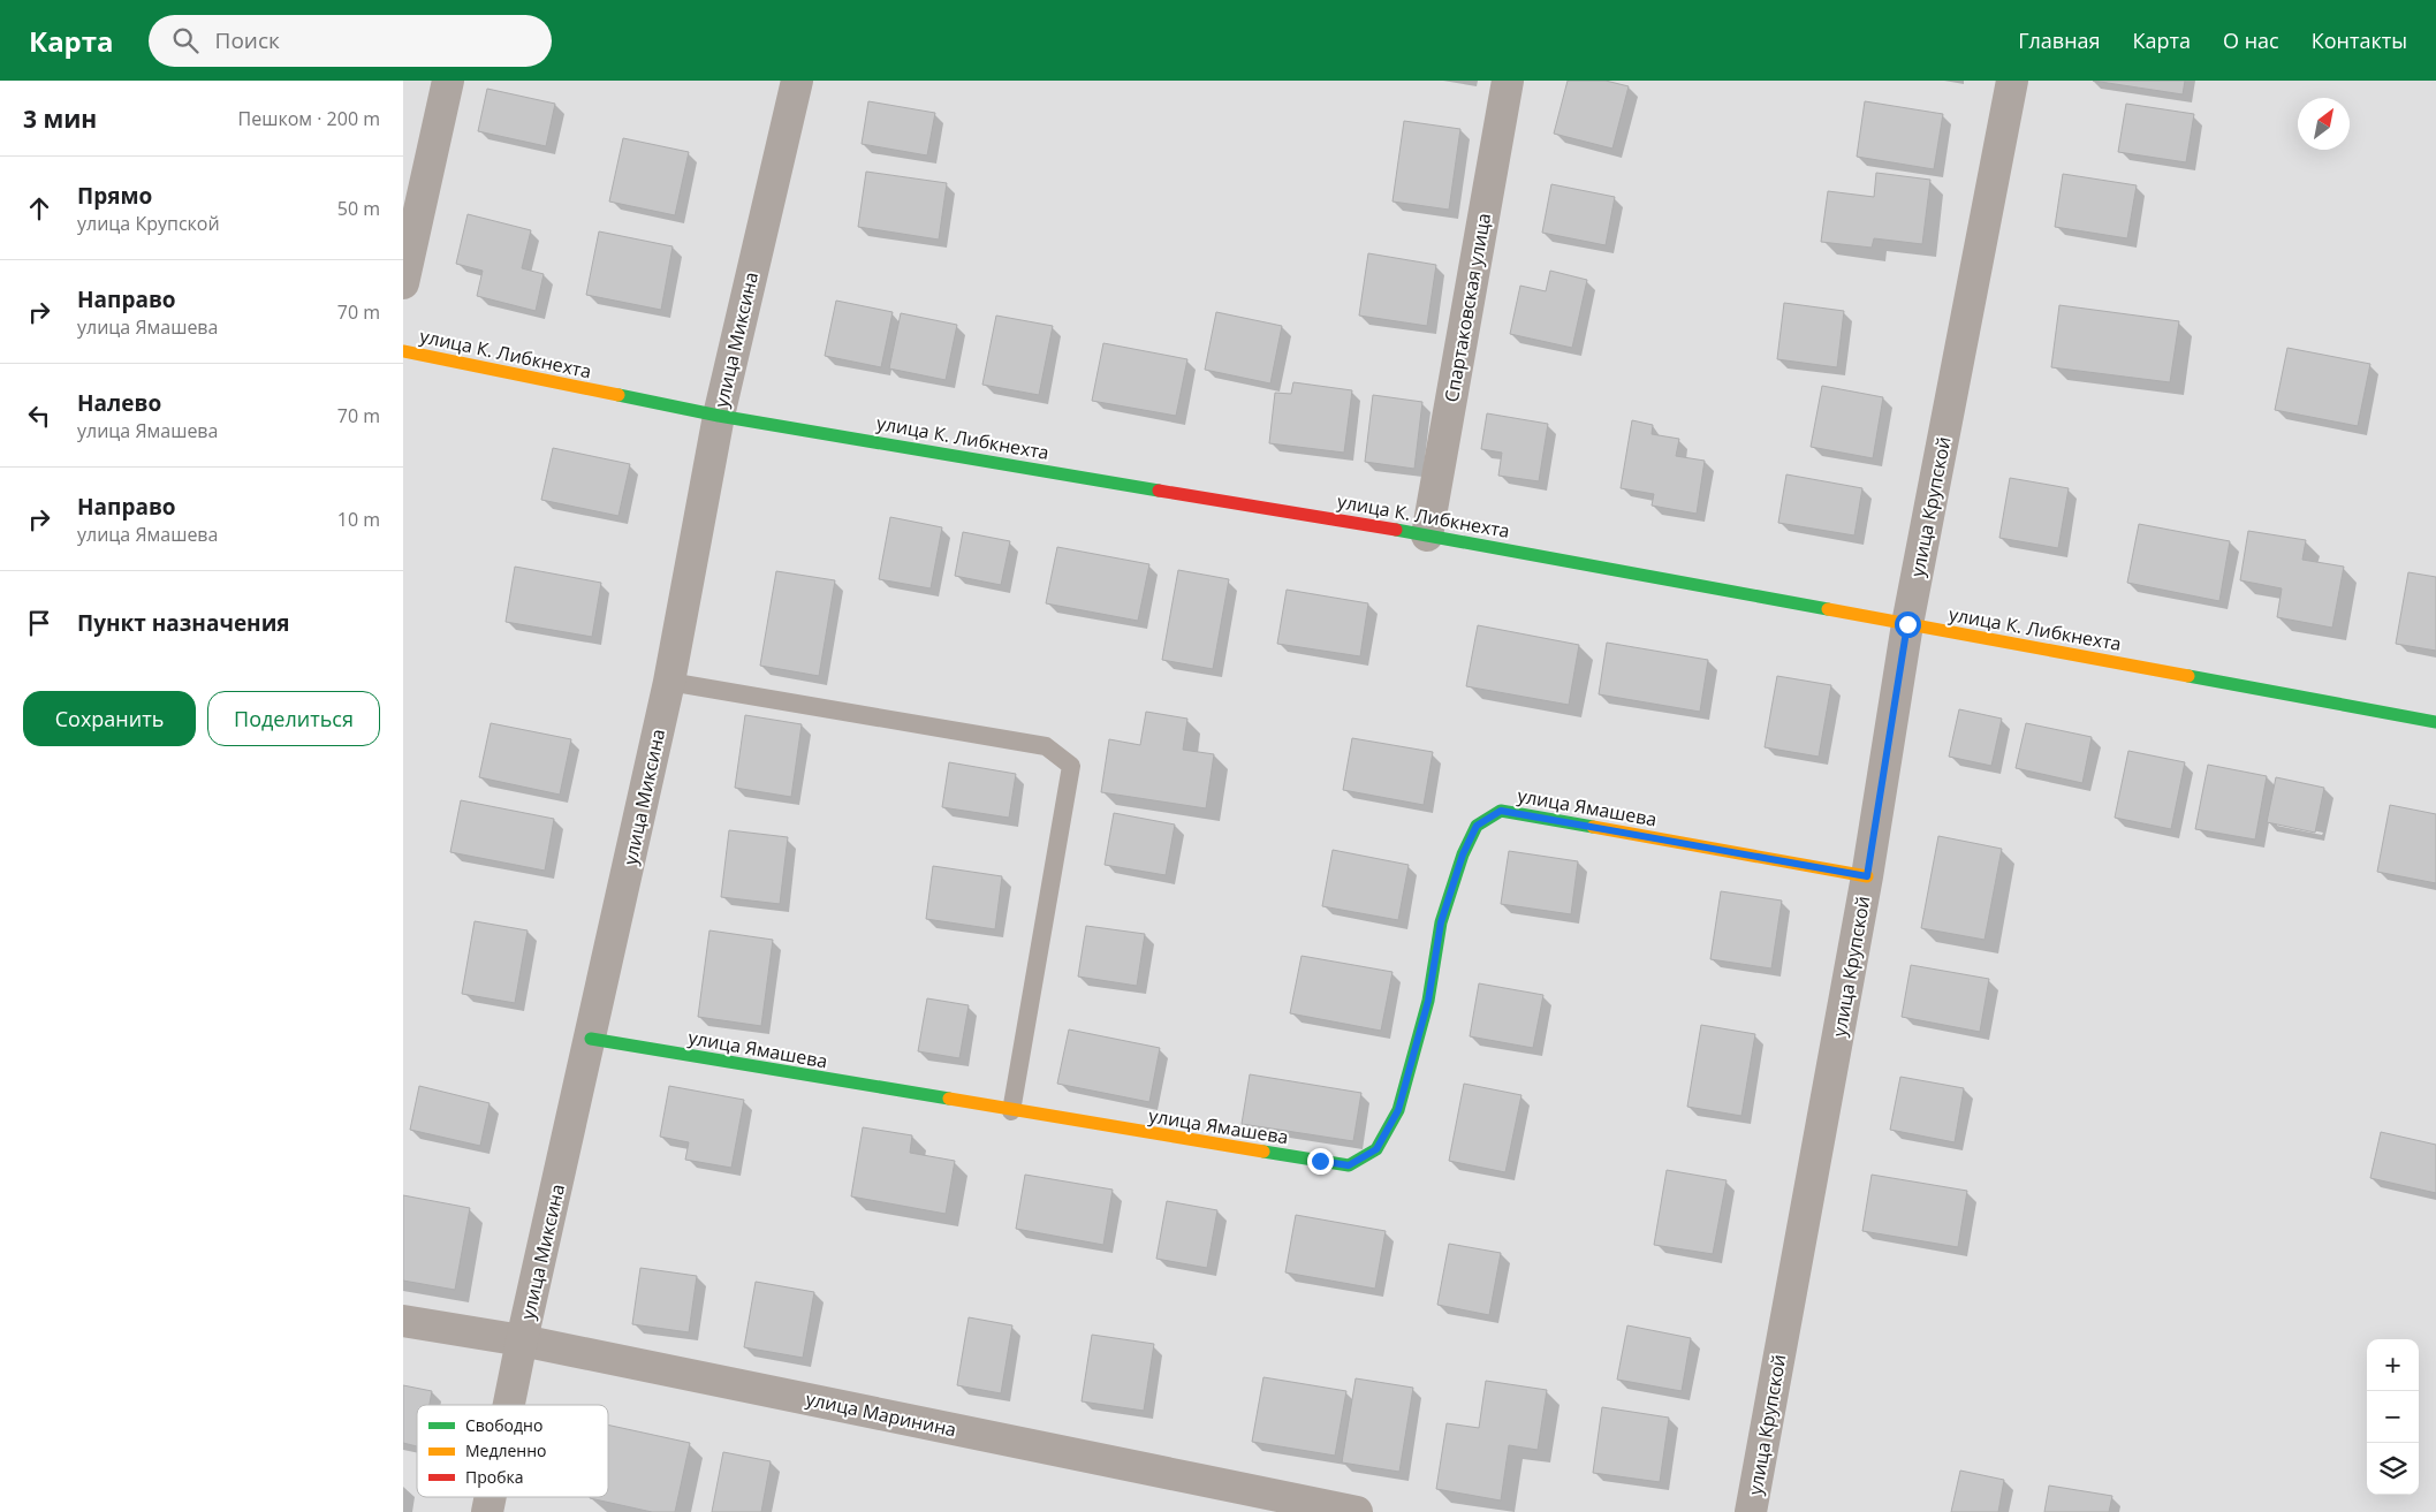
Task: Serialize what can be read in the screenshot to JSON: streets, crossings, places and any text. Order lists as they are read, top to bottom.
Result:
{
  "streets": {
    "street": [
      "Спартаковская улица",
      "улица Миксина",
      "улица К. Либкнехта",
      "улица Крупской",
      "улица Ямашева",
      "улица Маринина"
    ]
  },
  "crossings": [
    ["Спартаковская улица", "улица К. Либкнехта"],
    ["улица Миксина", "улица К. Либкнехта"],
    ["улица Миксина", "улица Ямашева"],
    ["улица Миксина", "улица Маринина"],
    ["улица К. Либкнехта", "улица Крупской"],
    ["улица Крупской", "улица Ямашева"]
  ],
  "legend": ["Свободно", "Медленно", "Пробка"],
  "north": "top right",
  "page": {
    "header": "Карта",
    "search": "Поиск",
    "nav": [
      "Главная",
      "Карта",
      "О нас",
      "Контакты"
    ],
    "heading": ["3 мин", "Пешком · 200 m"],
    "list": [
      ["Прямо", "улица Крупской", "50 m"],
      ["Направо", "улица Ямашева", "70 m"],
      ["Налево", "улица Ямашева", "70 m"],
      ["Направо", "улица Ямашева", "10 m"],
      "Пункт назначения"
    ],
    "buttons": ["Сохранить", "Поделиться"],
    "map_buttons": ["+", "−"]
  }
}
